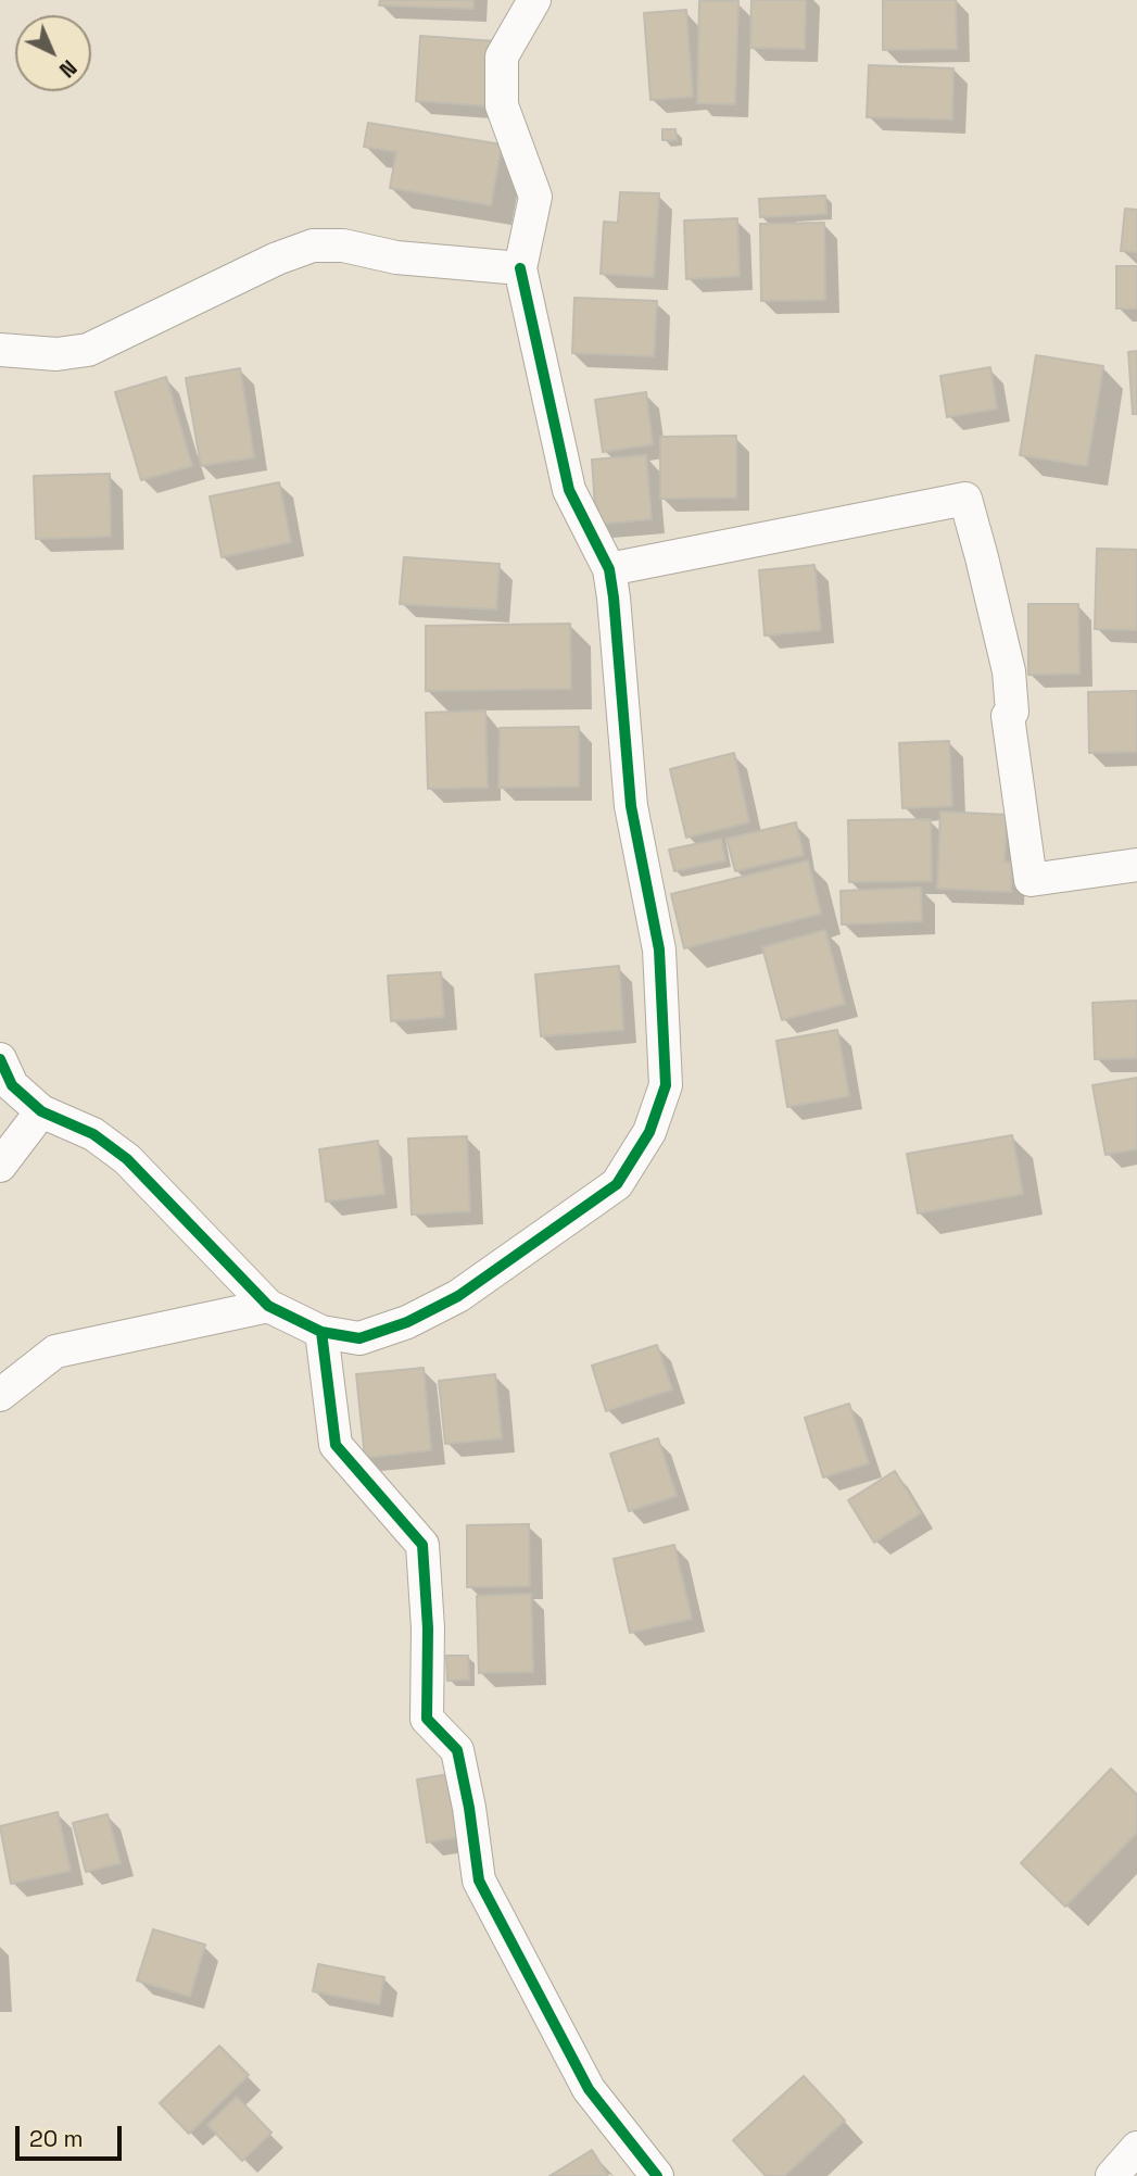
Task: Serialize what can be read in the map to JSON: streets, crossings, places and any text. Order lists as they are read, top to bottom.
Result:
{
  "scale_bar": "20 m",
  "north": "bottom right"
}
